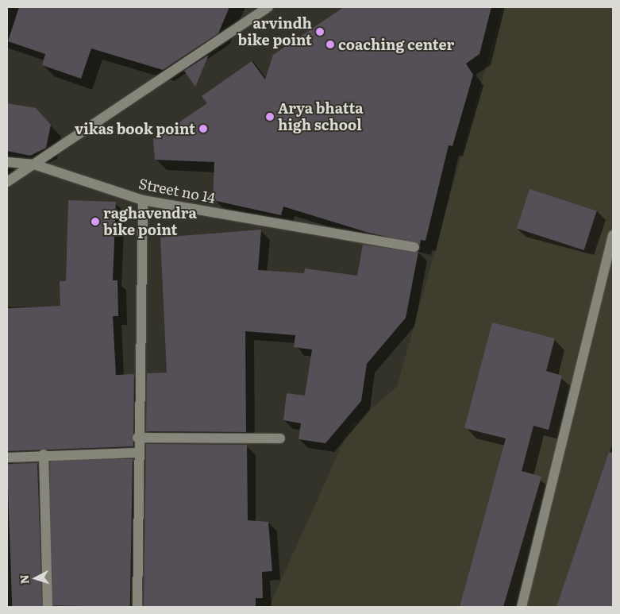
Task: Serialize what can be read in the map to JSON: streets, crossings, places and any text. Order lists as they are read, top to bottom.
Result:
{
  "streets": {
    "street": ["Street no 14"]
  },
  "places": [
    "arvindh bike point",
    "coaching center",
    "Arya bhatta high school",
    "vikas book point",
    "raghavendra bike point"
  ],
  "north": "left"
}
